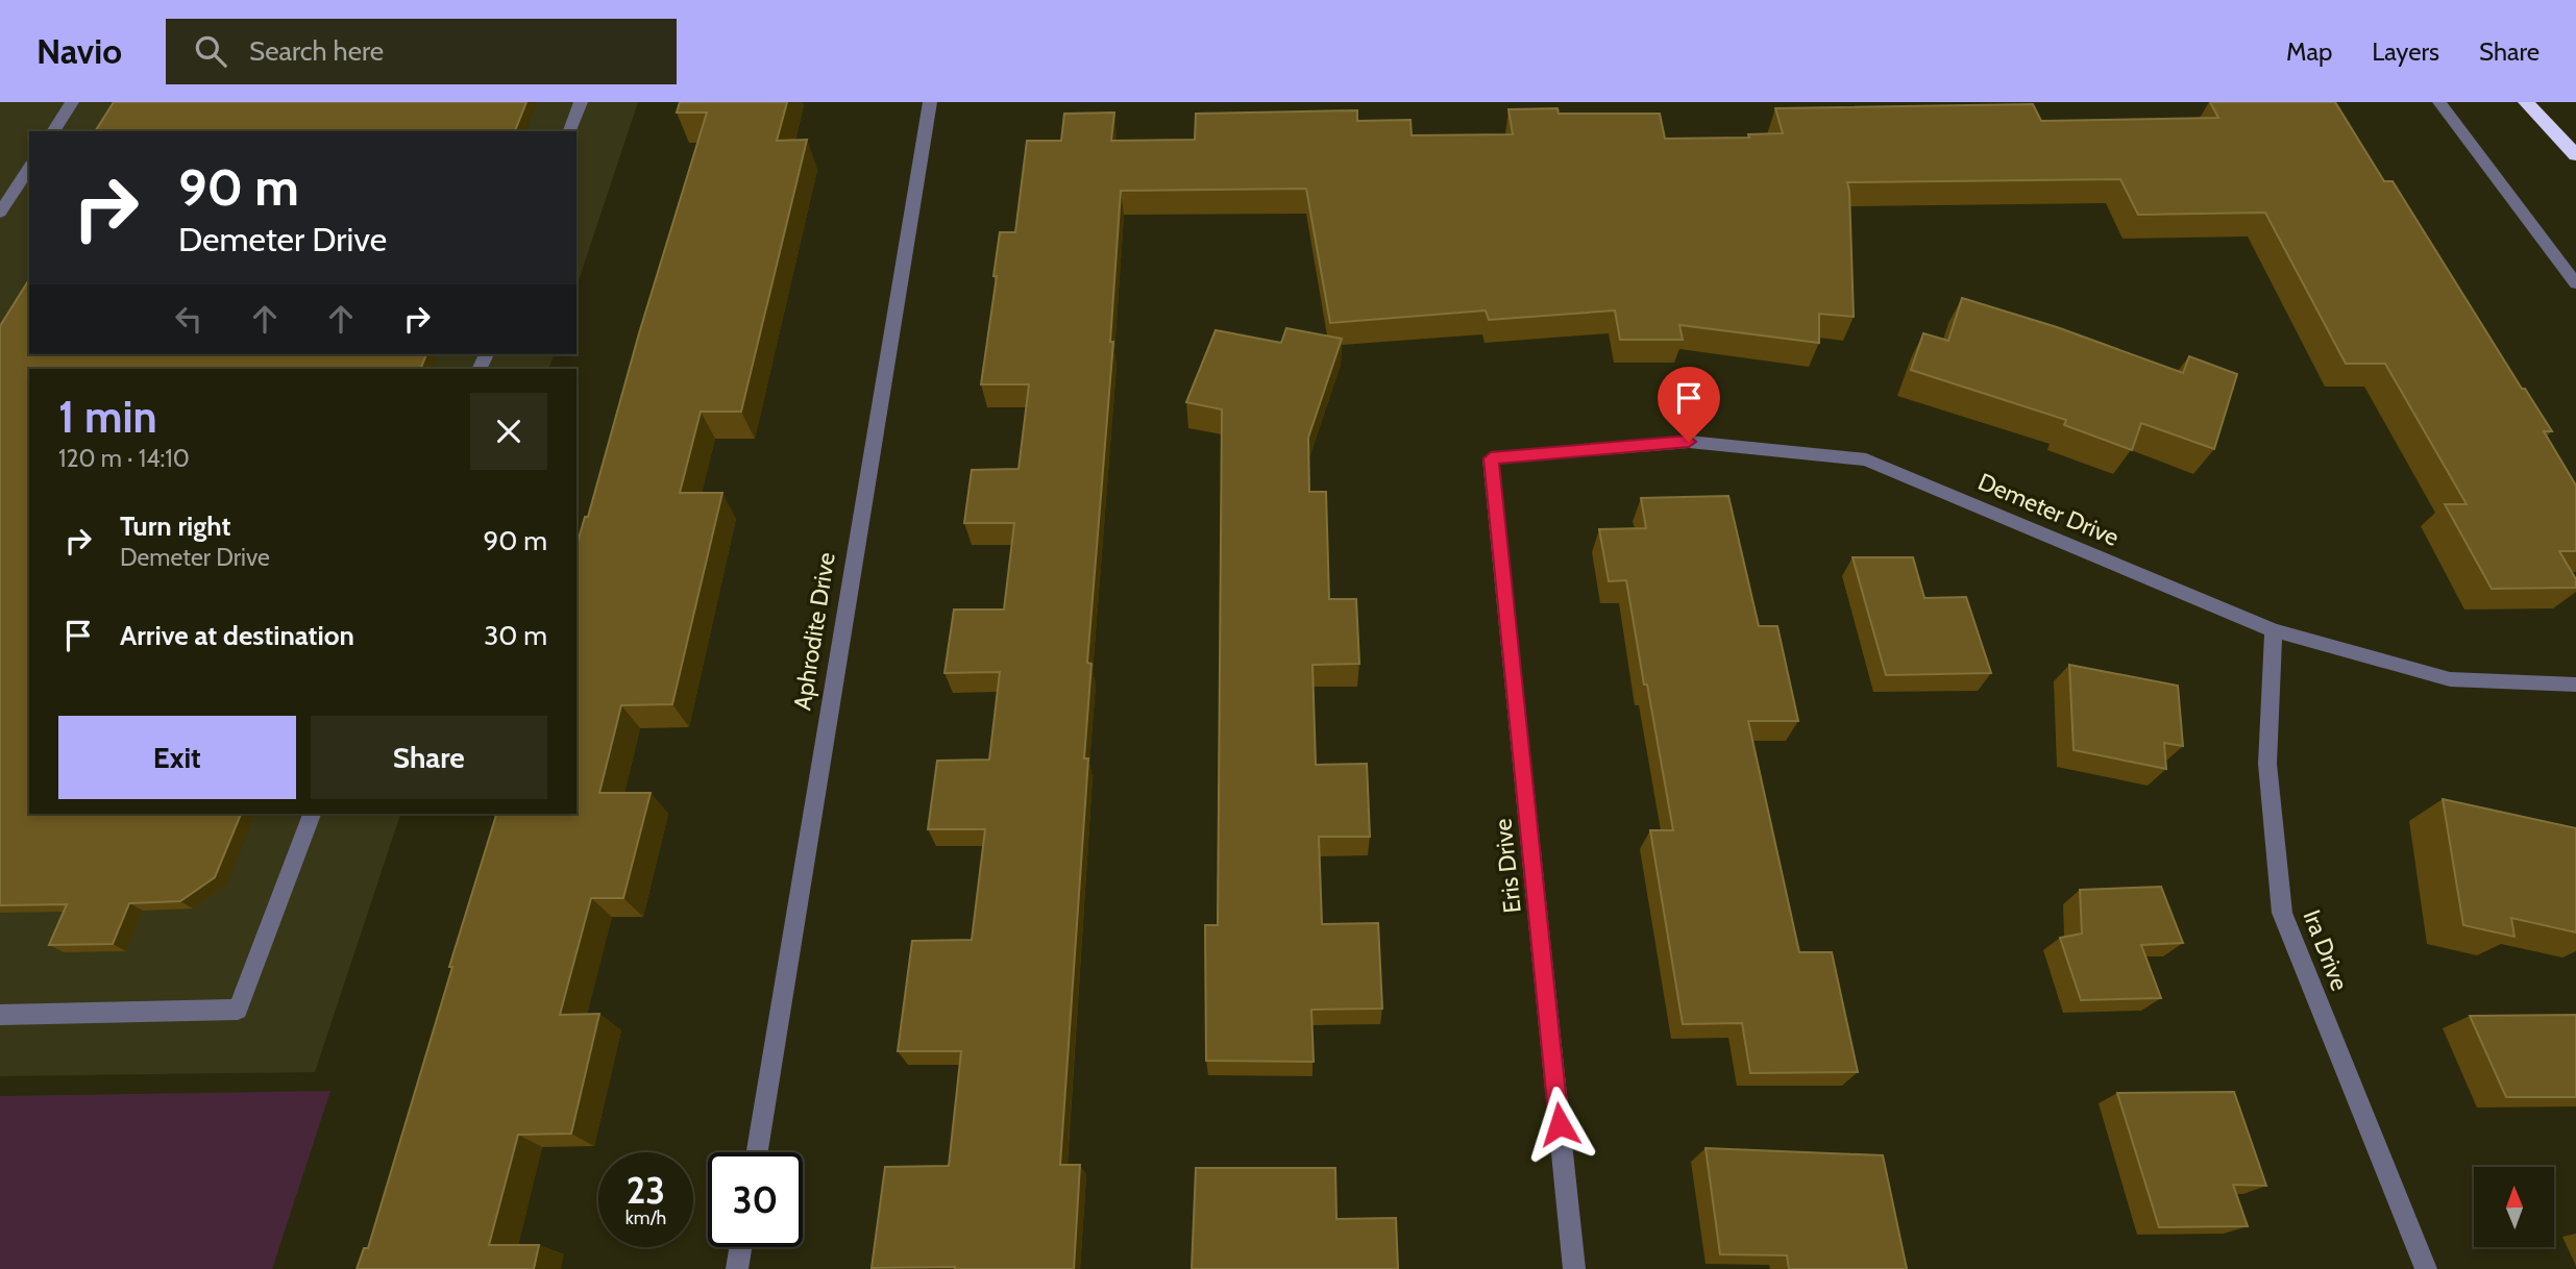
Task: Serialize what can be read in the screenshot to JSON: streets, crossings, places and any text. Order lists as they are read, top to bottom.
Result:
{
  "streets": {
    "street": [
      "Demeter Drive",
      "Aphrodite Drive",
      "Eris Drive",
      "Ira Drive"
    ]
  },
  "crossings": [
    ["Demeter Drive", "Eris Drive"],
    ["Demeter Drive", "Ira Drive"]
  ],
  "north": "top",
  "page": {
    "header": "Navio",
    "search": "Search here",
    "nav": ["Map", "Layers", "Share"],
    "turn": ["90 m", "Demeter Drive"],
    "heading": ["1 min", "120 m · 14:10"],
    "list": [
      {
        "name": "Turn right",
        "note": "Demeter Drive",
        "value": "90 m"
      },
      {
        "name": "Arrive at destination",
        "value": "30 m"
      }
    ],
    "buttons": ["Exit", "Share"],
    "speed": "23 km/h",
    "limit": "30"
  }
}
